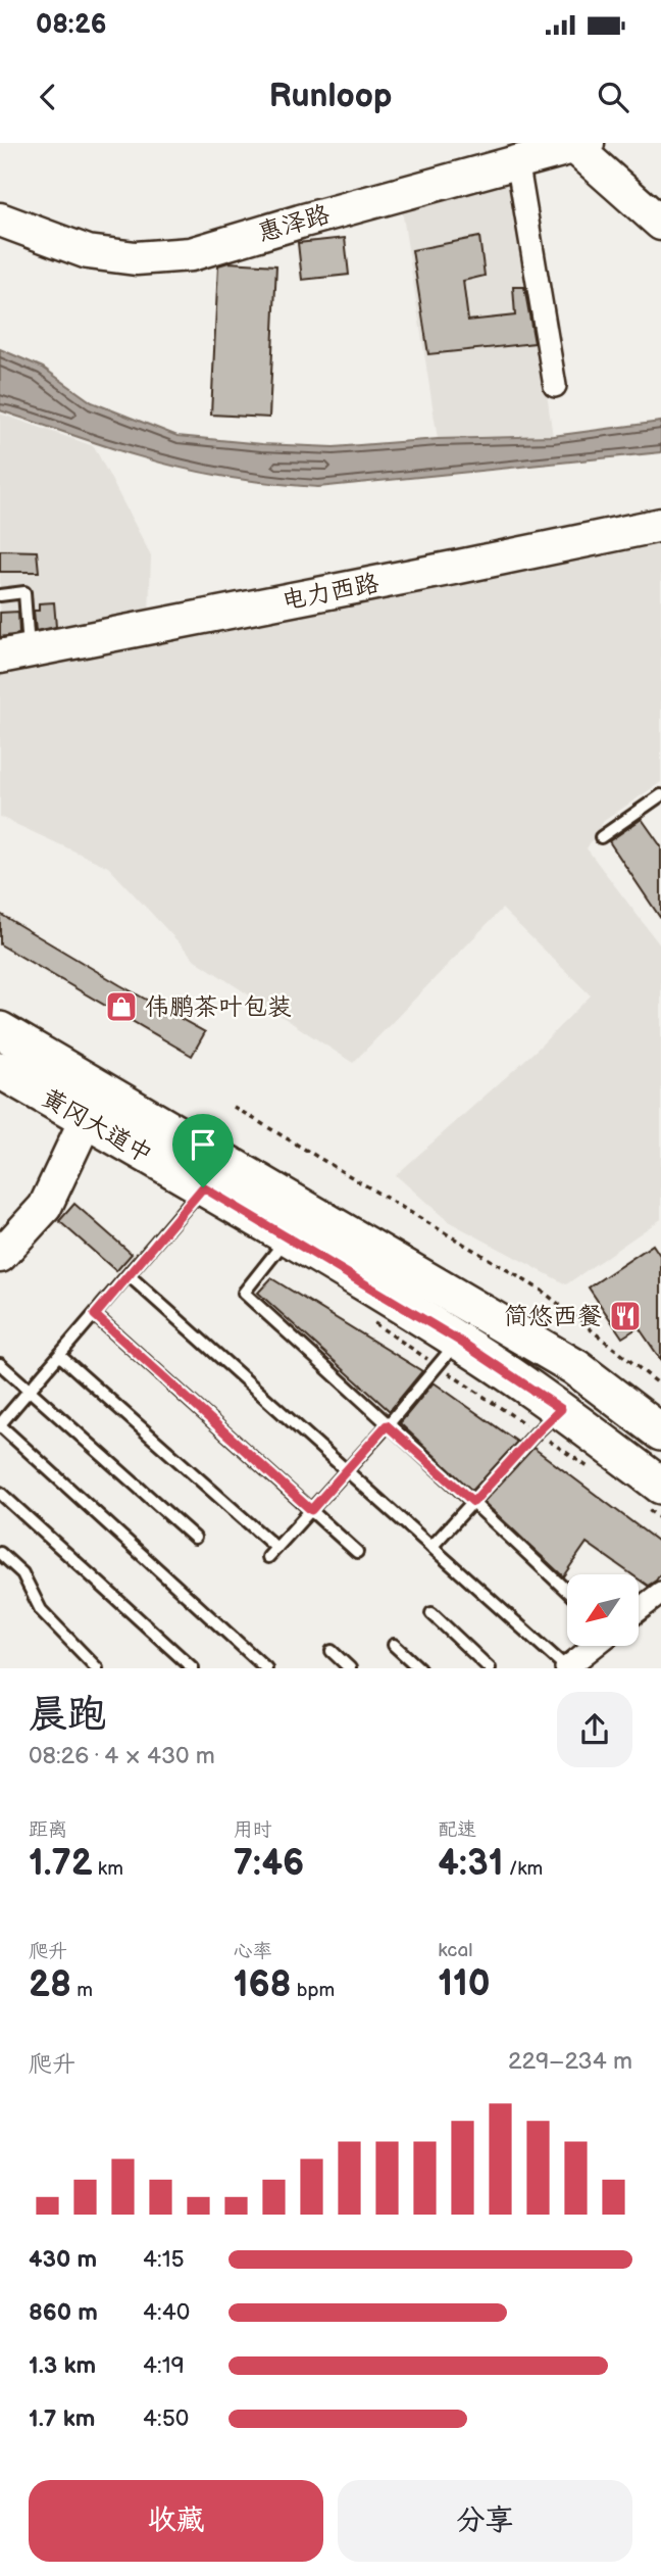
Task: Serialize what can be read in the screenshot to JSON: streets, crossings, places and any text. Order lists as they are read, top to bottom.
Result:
{
  "streets": {
    "main road": ["黄冈大道中"],
    "street": ["惠泽路", "电力西路"]
  },
  "places": {
    "shop": ["伟鹏茶叶包装"],
    "restaurant": ["简悠西餐"]
  },
  "north": "bottom left",
  "page": {
    "status": "08:26",
    "header": "Runloop",
    "heading": ["晨跑", "08:26 · 4 × 430 m"],
    "stats": [
      ["距离", "1.72 km"],
      ["用时", "7:46"],
      ["配速", "4:31 /km"],
      ["爬升", "28 m"],
      ["心率", "168 bpm"],
      ["kcal", "110"]
    ],
    "chart": ["爬升", "229–234 m"],
    "list": [
      {
        "name": "430 m",
        "note": "4:15"
      },
      {
        "name": "860 m",
        "note": "4:40"
      },
      {
        "name": "1.3 km",
        "note": "4:19"
      },
      {
        "name": "1.7 km",
        "note": "4:50"
      }
    ],
    "buttons": ["收藏", "分享"]
  }
}
